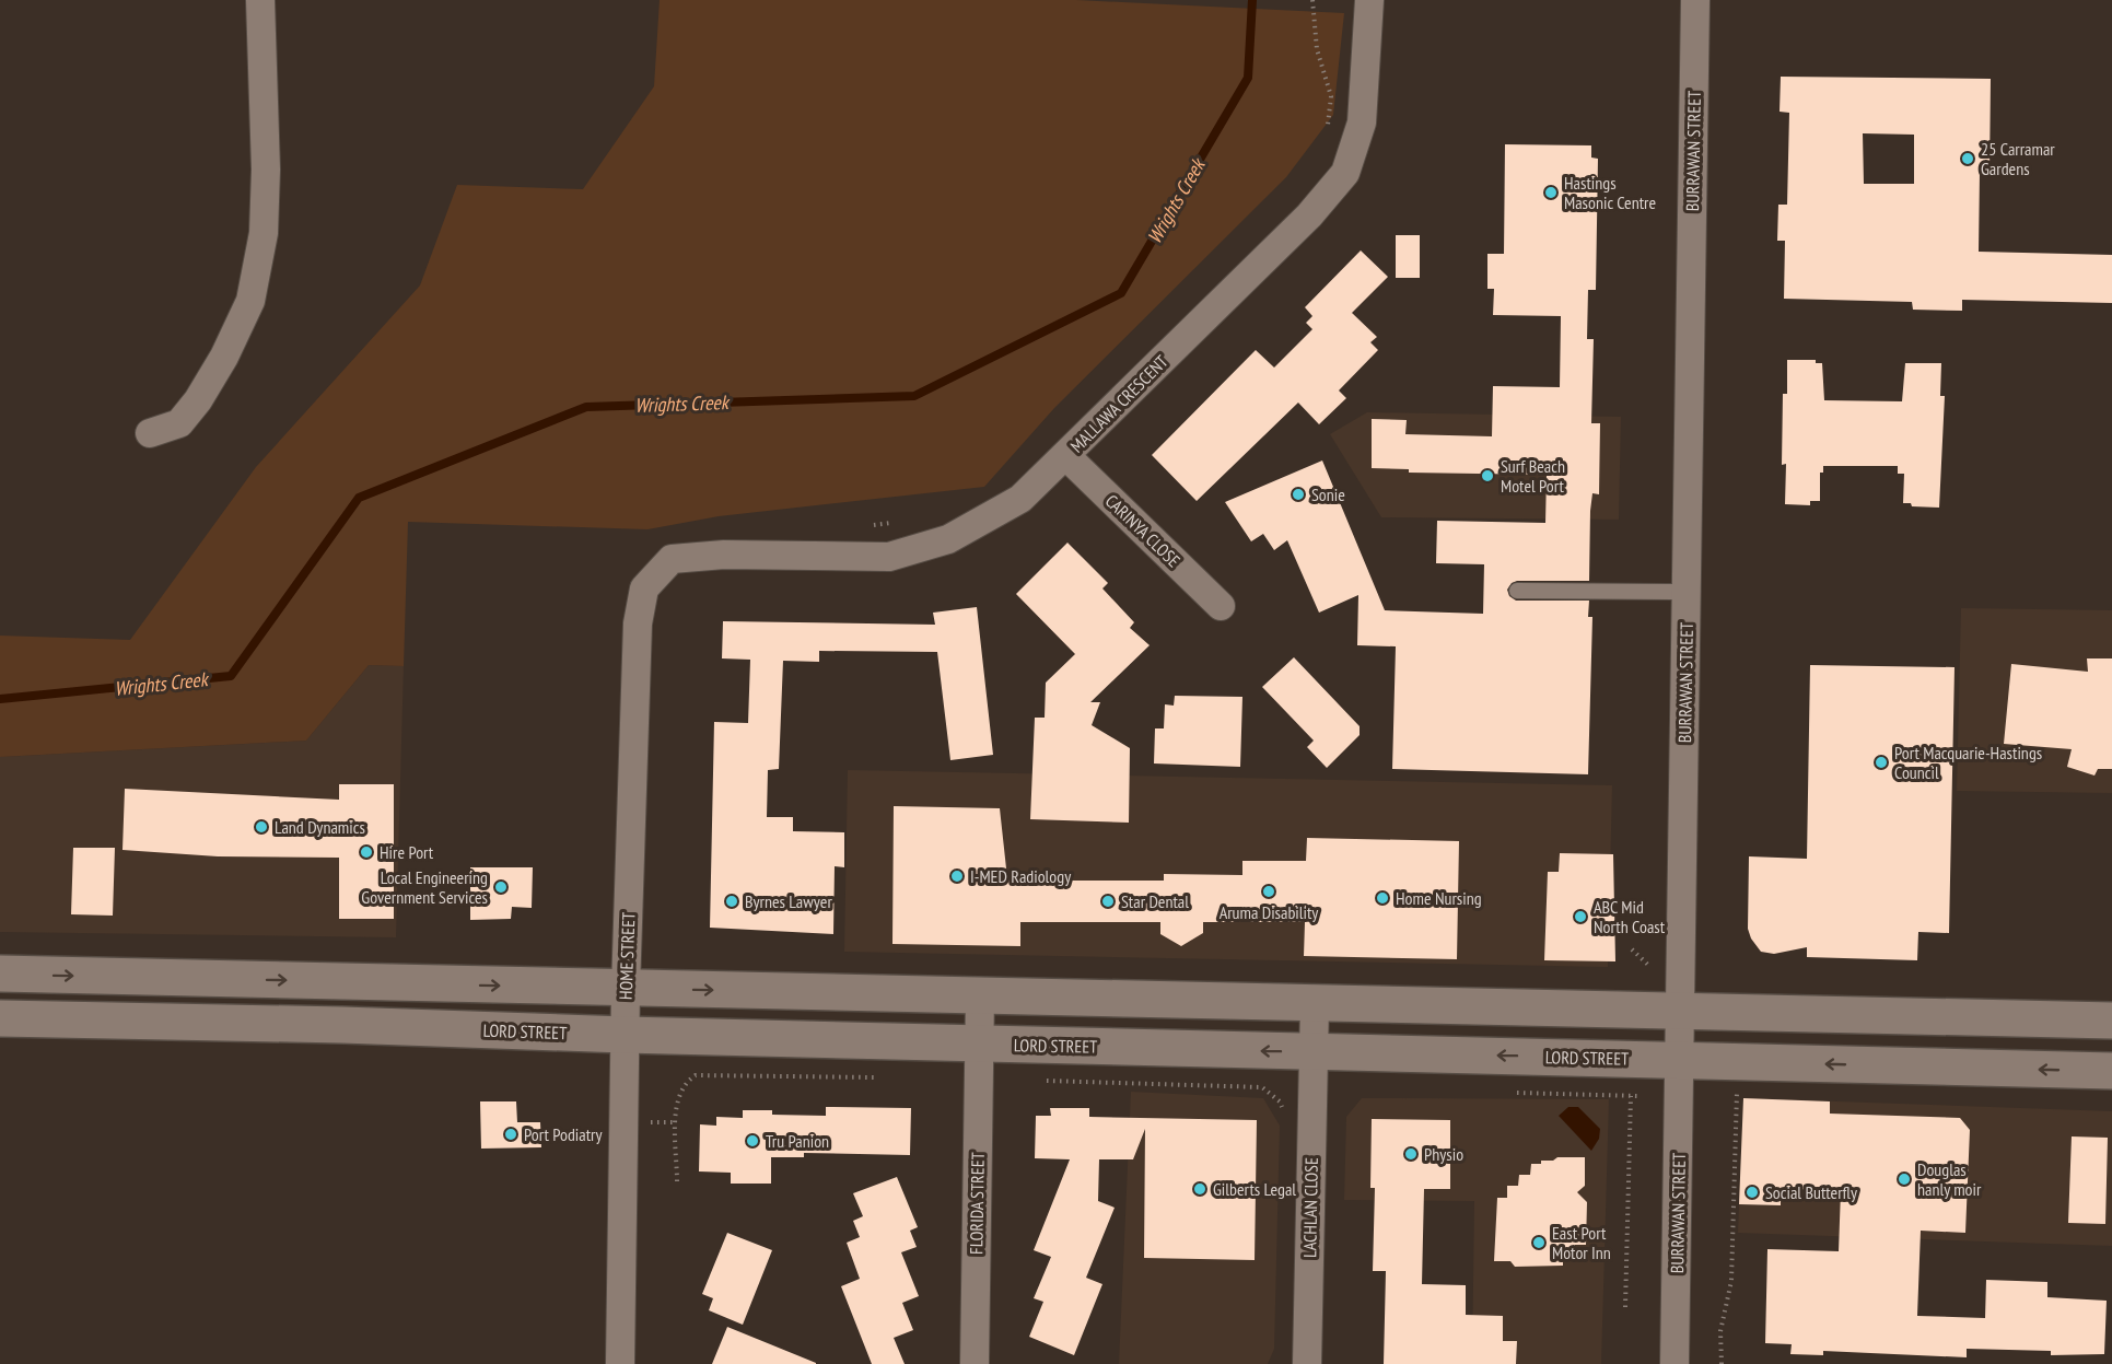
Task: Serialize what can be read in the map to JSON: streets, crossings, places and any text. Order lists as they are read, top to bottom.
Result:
{
  "streets": {
    "main road": ["LORD STREET"],
    "street": [
      "BURRAWAN STREET",
      "MALLAWA CRESCENT",
      "CARINYA CLOSE",
      "HOME STREET",
      "FLORIDA STREET",
      "LACHLAN CLOSE"
    ]
  },
  "crossings": [
    ["BURRAWAN STREET", "LORD STREET"],
    ["MALLAWA CRESCENT", "CARINYA CLOSE"],
    ["MALLAWA CRESCENT", "HOME STREET"],
    ["HOME STREET", "LORD STREET"],
    ["LORD STREET", "FLORIDA STREET"],
    ["LORD STREET", "LACHLAN CLOSE"]
  ],
  "water": ["Wrights Creek"],
  "places": [
    "25 Carramar Gardens",
    "Hastings Masonic Centre",
    "Surf Beach Motel Port",
    "Sonie",
    "Port Macquarie-Hastings Council",
    "Land Dynamics",
    "Hire Port",
    "I-MED Radiology",
    "Local Engineering Government Services",
    "Aruma Disability",
    "Home Nursing",
    "Byrnes Lawyer",
    "Star Dental",
    "ABC Mid North Coast",
    "Port Podiatry",
    "Tru Panion",
    "Physio",
    "Douglas hanly moir",
    "Gilberts Legal",
    "Social Butterfly",
    "East Port Motor Inn"
  ]
}
